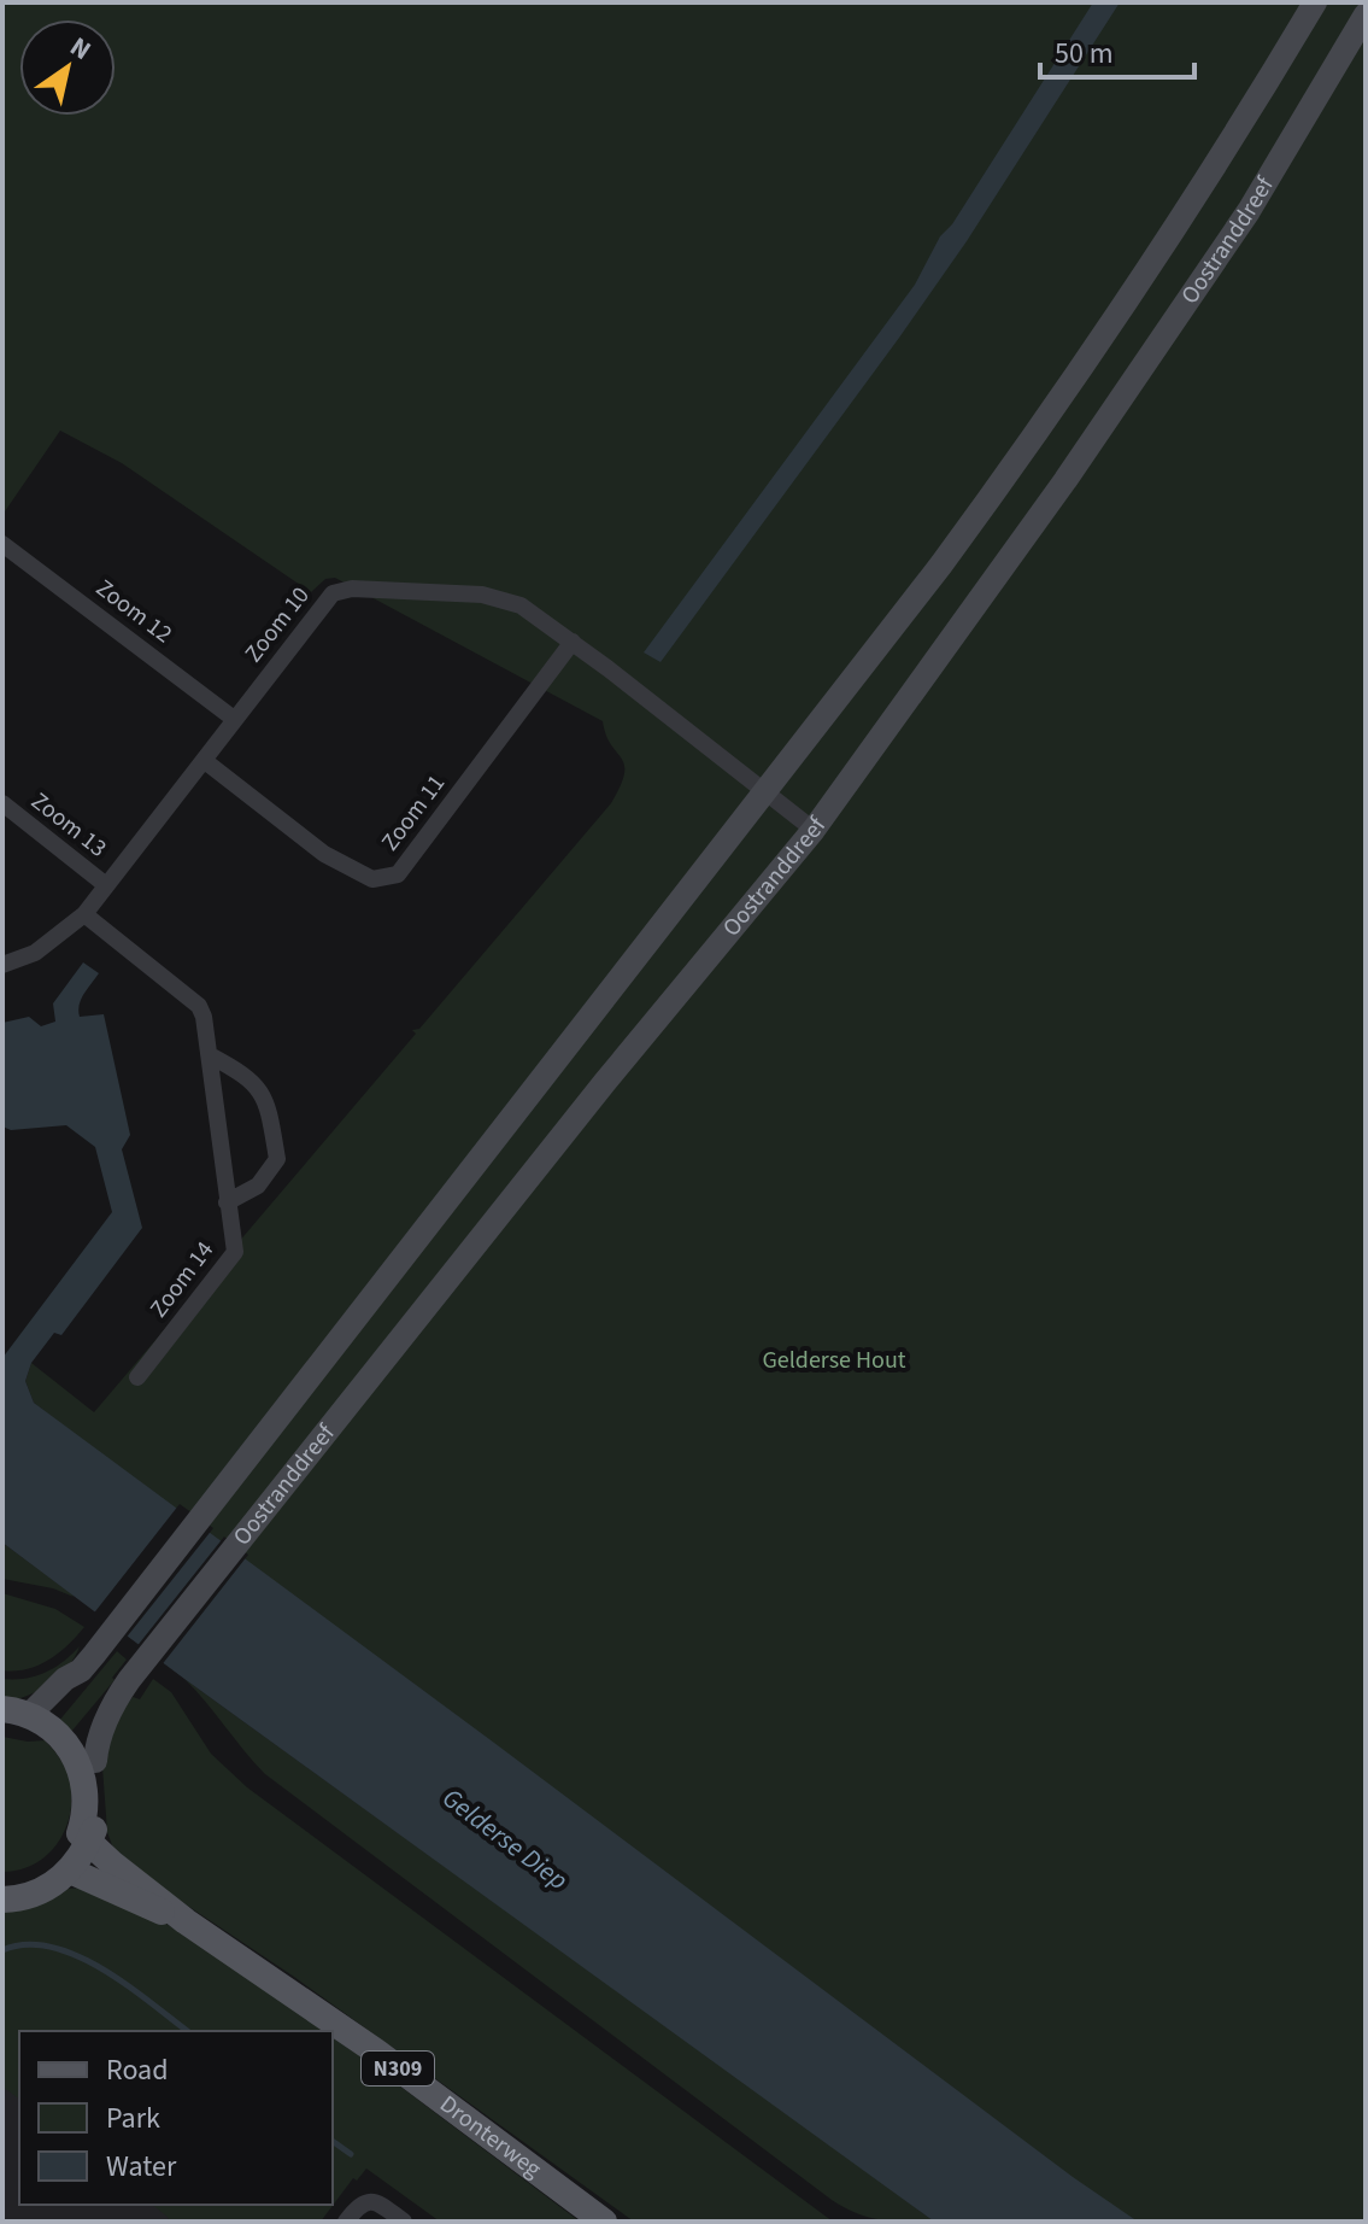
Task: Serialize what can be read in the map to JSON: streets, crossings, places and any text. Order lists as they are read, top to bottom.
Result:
{
  "streets": {
    "main road": ["Oostranddreef", "N309", "Dronterweg"],
    "street": [
      "Zoom 12",
      "Zoom 10",
      "Zoom 11",
      "Zoom 13",
      "Zoom 14"
    ]
  },
  "crossings": [
    ["Oostranddreef", "Zoom 10"],
    ["Zoom 12", "Zoom 10"],
    ["Zoom 10", "Zoom 11"],
    ["Zoom 10", "Zoom 13"],
    ["Zoom 10", "Zoom 14"]
  ],
  "water": ["Gelderse Diep"],
  "parks": ["Gelderse Hout"],
  "legend": ["Road", "Park", "Water"],
  "scale_bar": "50 m",
  "north": "top right"
}
